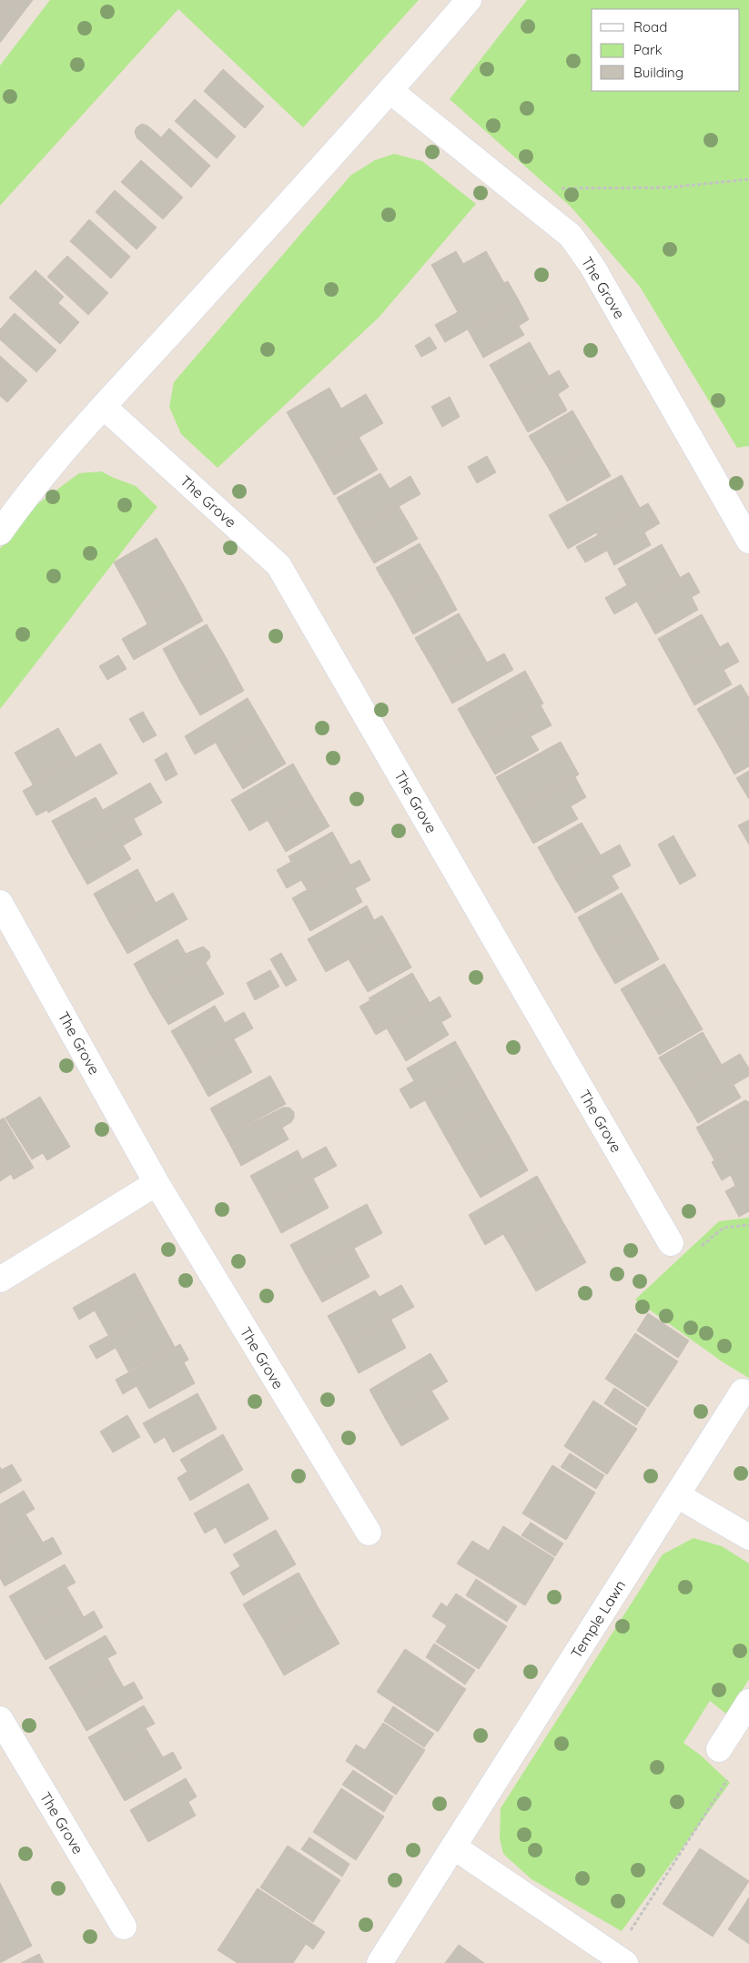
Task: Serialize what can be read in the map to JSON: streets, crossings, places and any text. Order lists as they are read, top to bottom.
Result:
{
  "streets": {
    "street": ["The Grove", "Temple Lawn"]
  },
  "legend": ["Road", "Park", "Building"]
}
